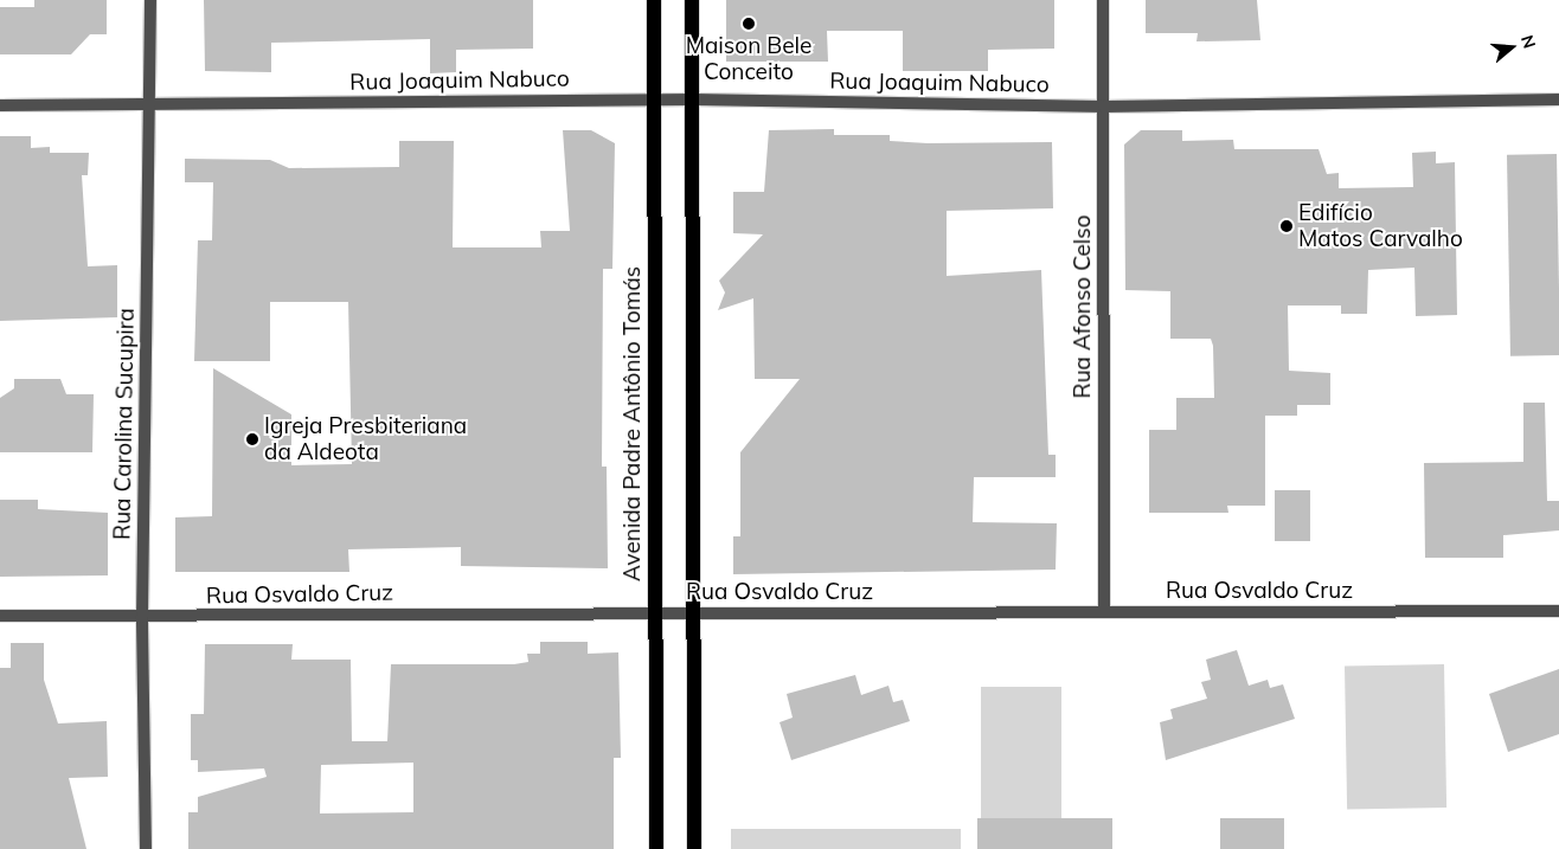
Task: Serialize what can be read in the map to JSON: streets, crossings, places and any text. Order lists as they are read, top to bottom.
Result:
{
  "streets": {
    "main road": ["Avenida Padre Antônio Tomás"],
    "street": [
      "Rua Joaquim Nabuco",
      "Rua Afonso Celso",
      "Rua Carolina Sucupira",
      "Rua Osvaldo Cruz"
    ]
  },
  "crossings": [
    ["Rua Joaquim Nabuco", "Rua Afonso Celso"],
    ["Rua Joaquim Nabuco", "Rua Carolina Sucupira"],
    ["Rua Joaquim Nabuco", "Avenida Padre Antônio Tomás"],
    ["Rua Afonso Celso", "Rua Osvaldo Cruz"],
    ["Rua Carolina Sucupira", "Rua Osvaldo Cruz"],
    ["Avenida Padre Antônio Tomás", "Rua Osvaldo Cruz"]
  ],
  "places": ["Maison Bele Conceito", "Edifício Matos Carvalho", "Igreja Presbiteriana da Aldeota"],
  "north": "right"
}
